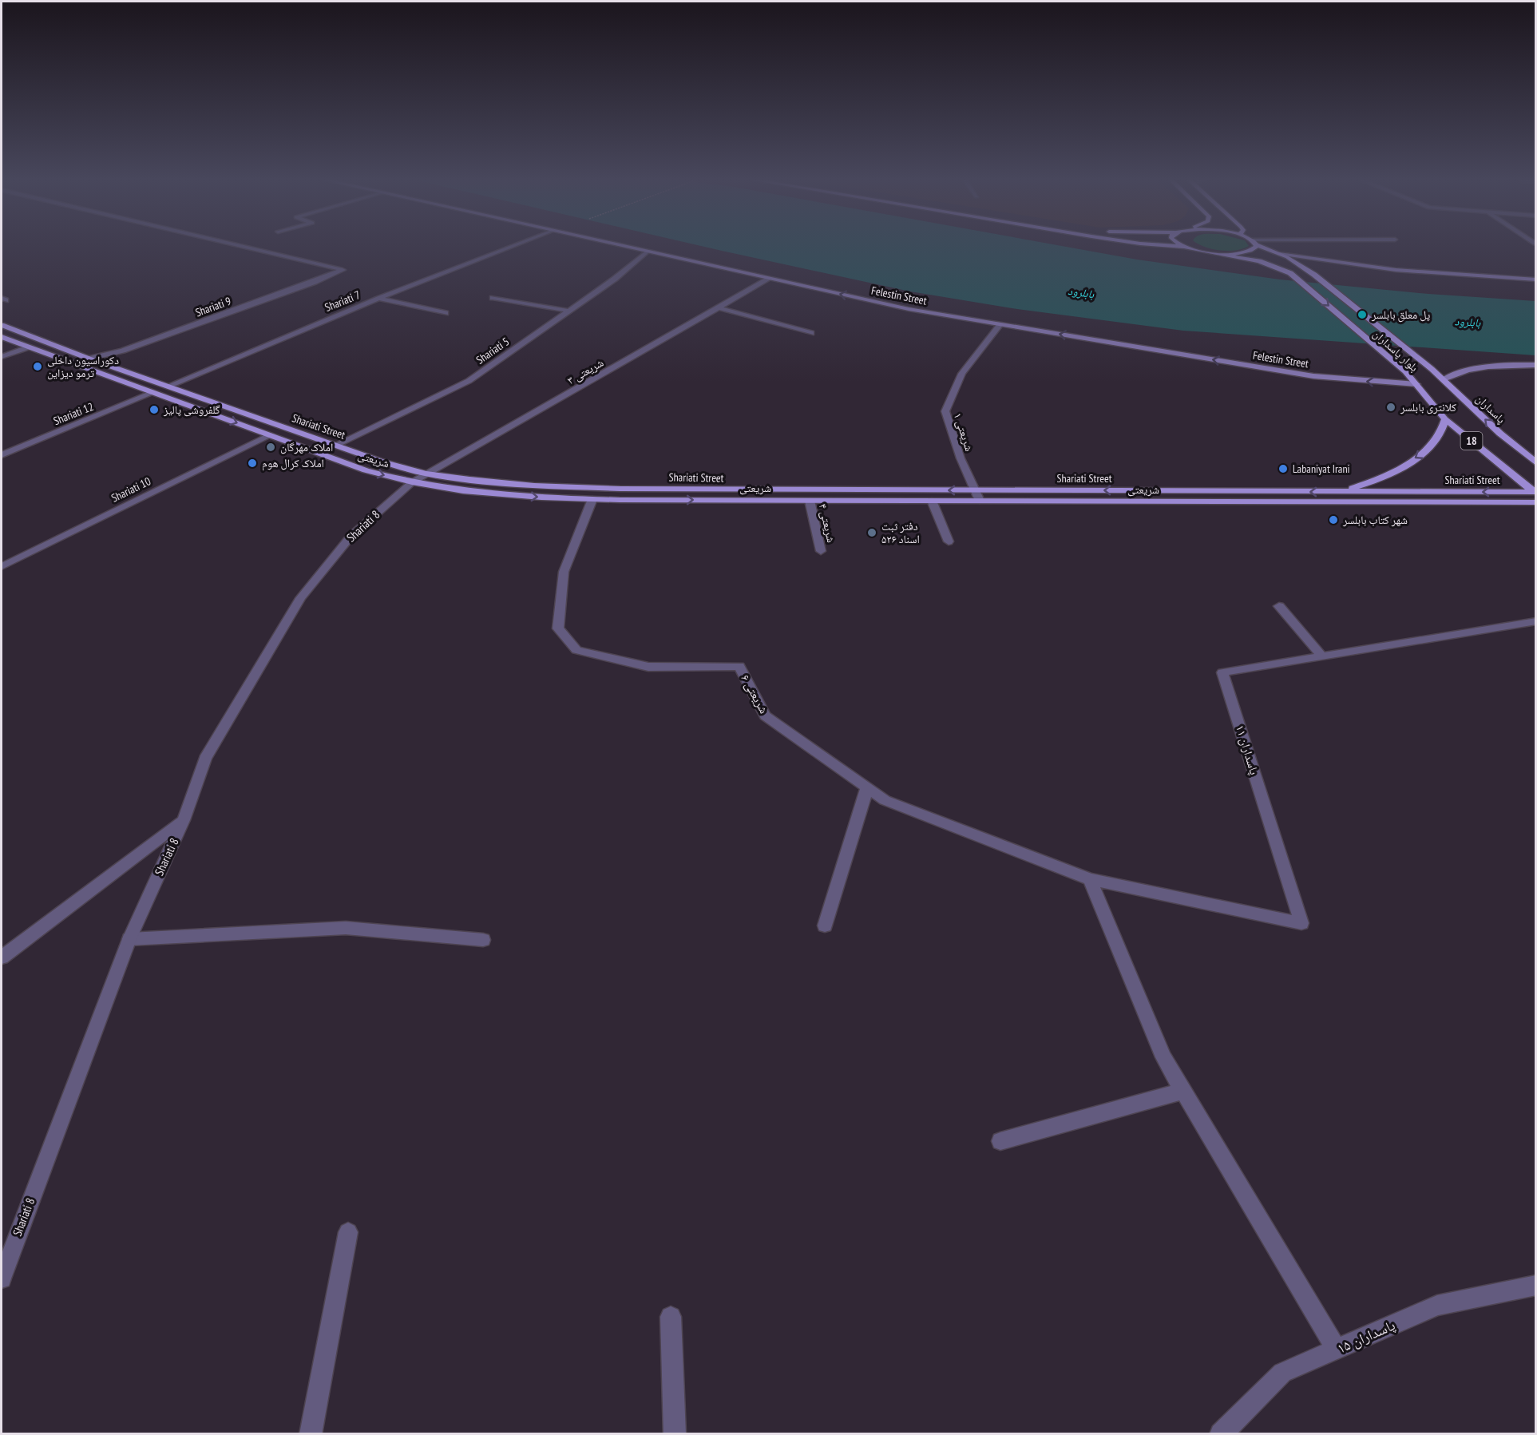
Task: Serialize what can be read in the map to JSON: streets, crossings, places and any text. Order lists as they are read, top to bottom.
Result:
{
  "streets": {
    "main road": [
      "Felestin Street",
      "بلوار پاسداران",
      "پاسداران",
      "Shariati Street",
      "18",
      "شریعتی"
    ],
    "street": [
      "Shariati 7",
      "Shariati 9",
      "Shariati 5",
      "شریعتی ۳",
      "Shariati 12",
      "شریعتی ۱",
      "Shariati 10",
      "شریعتی ۴",
      "Shariati 8",
      "شریعتی ۶",
      "پاسداران ۱۱",
      "پاسداران ۱۵"
    ]
  },
  "crossings": [
    ["Felestin Street", "Shariati 5"],
    ["Felestin Street", "بلوار پاسداران"],
    ["Felestin Street", "شریعتی ۳"],
    ["Felestin Street", "شریعتی ۱"],
    ["Felestin Street", "18"],
    ["Shariati 7", "Shariati Street"],
    ["Shariati 9", "Shariati Street"],
    ["Shariati 5", "Shariati Street"],
    ["بلوار پاسداران", "پاسداران"],
    ["بلوار پاسداران", "18"],
    ["شریعتی ۳", "Shariati Street"],
    ["شریعتی ۳", "شریعتی"],
    ["شریعتی ۳", "Shariati 8"],
    ["Shariati 12", "شریعتی"],
    ["Shariati Street", "شریعتی ۱"],
    ["Shariati Street", "18"],
    ["شریعتی ۱", "شریعتی"],
    ["شریعتی", "Shariati 10"],
    ["شریعتی", "شریعتی ۴"],
    ["شریعتی", "Shariati 8"],
    ["شریعتی", "شریعتی ۶"],
    ["شریعتی ۶", "پاسداران ۱۱"]
  ],
  "one_way": ["Felestin Street", "Shariati Street", "شریعتی"],
  "water": ["بابلرود"],
  "places": [
    "پل معلق بابلسر",
    "دکوراسیون داخلی ترمو دیزاین",
    "کلانتری بابلسر",
    "گلفروشی پالیز",
    "املاک مهرگان",
    "املاک کرال هوم",
    "Labaniyat Irani",
    "شهر کتاب بابلسر",
    "دفتر ثبت اسناد ۵۲۶"
  ]
}
